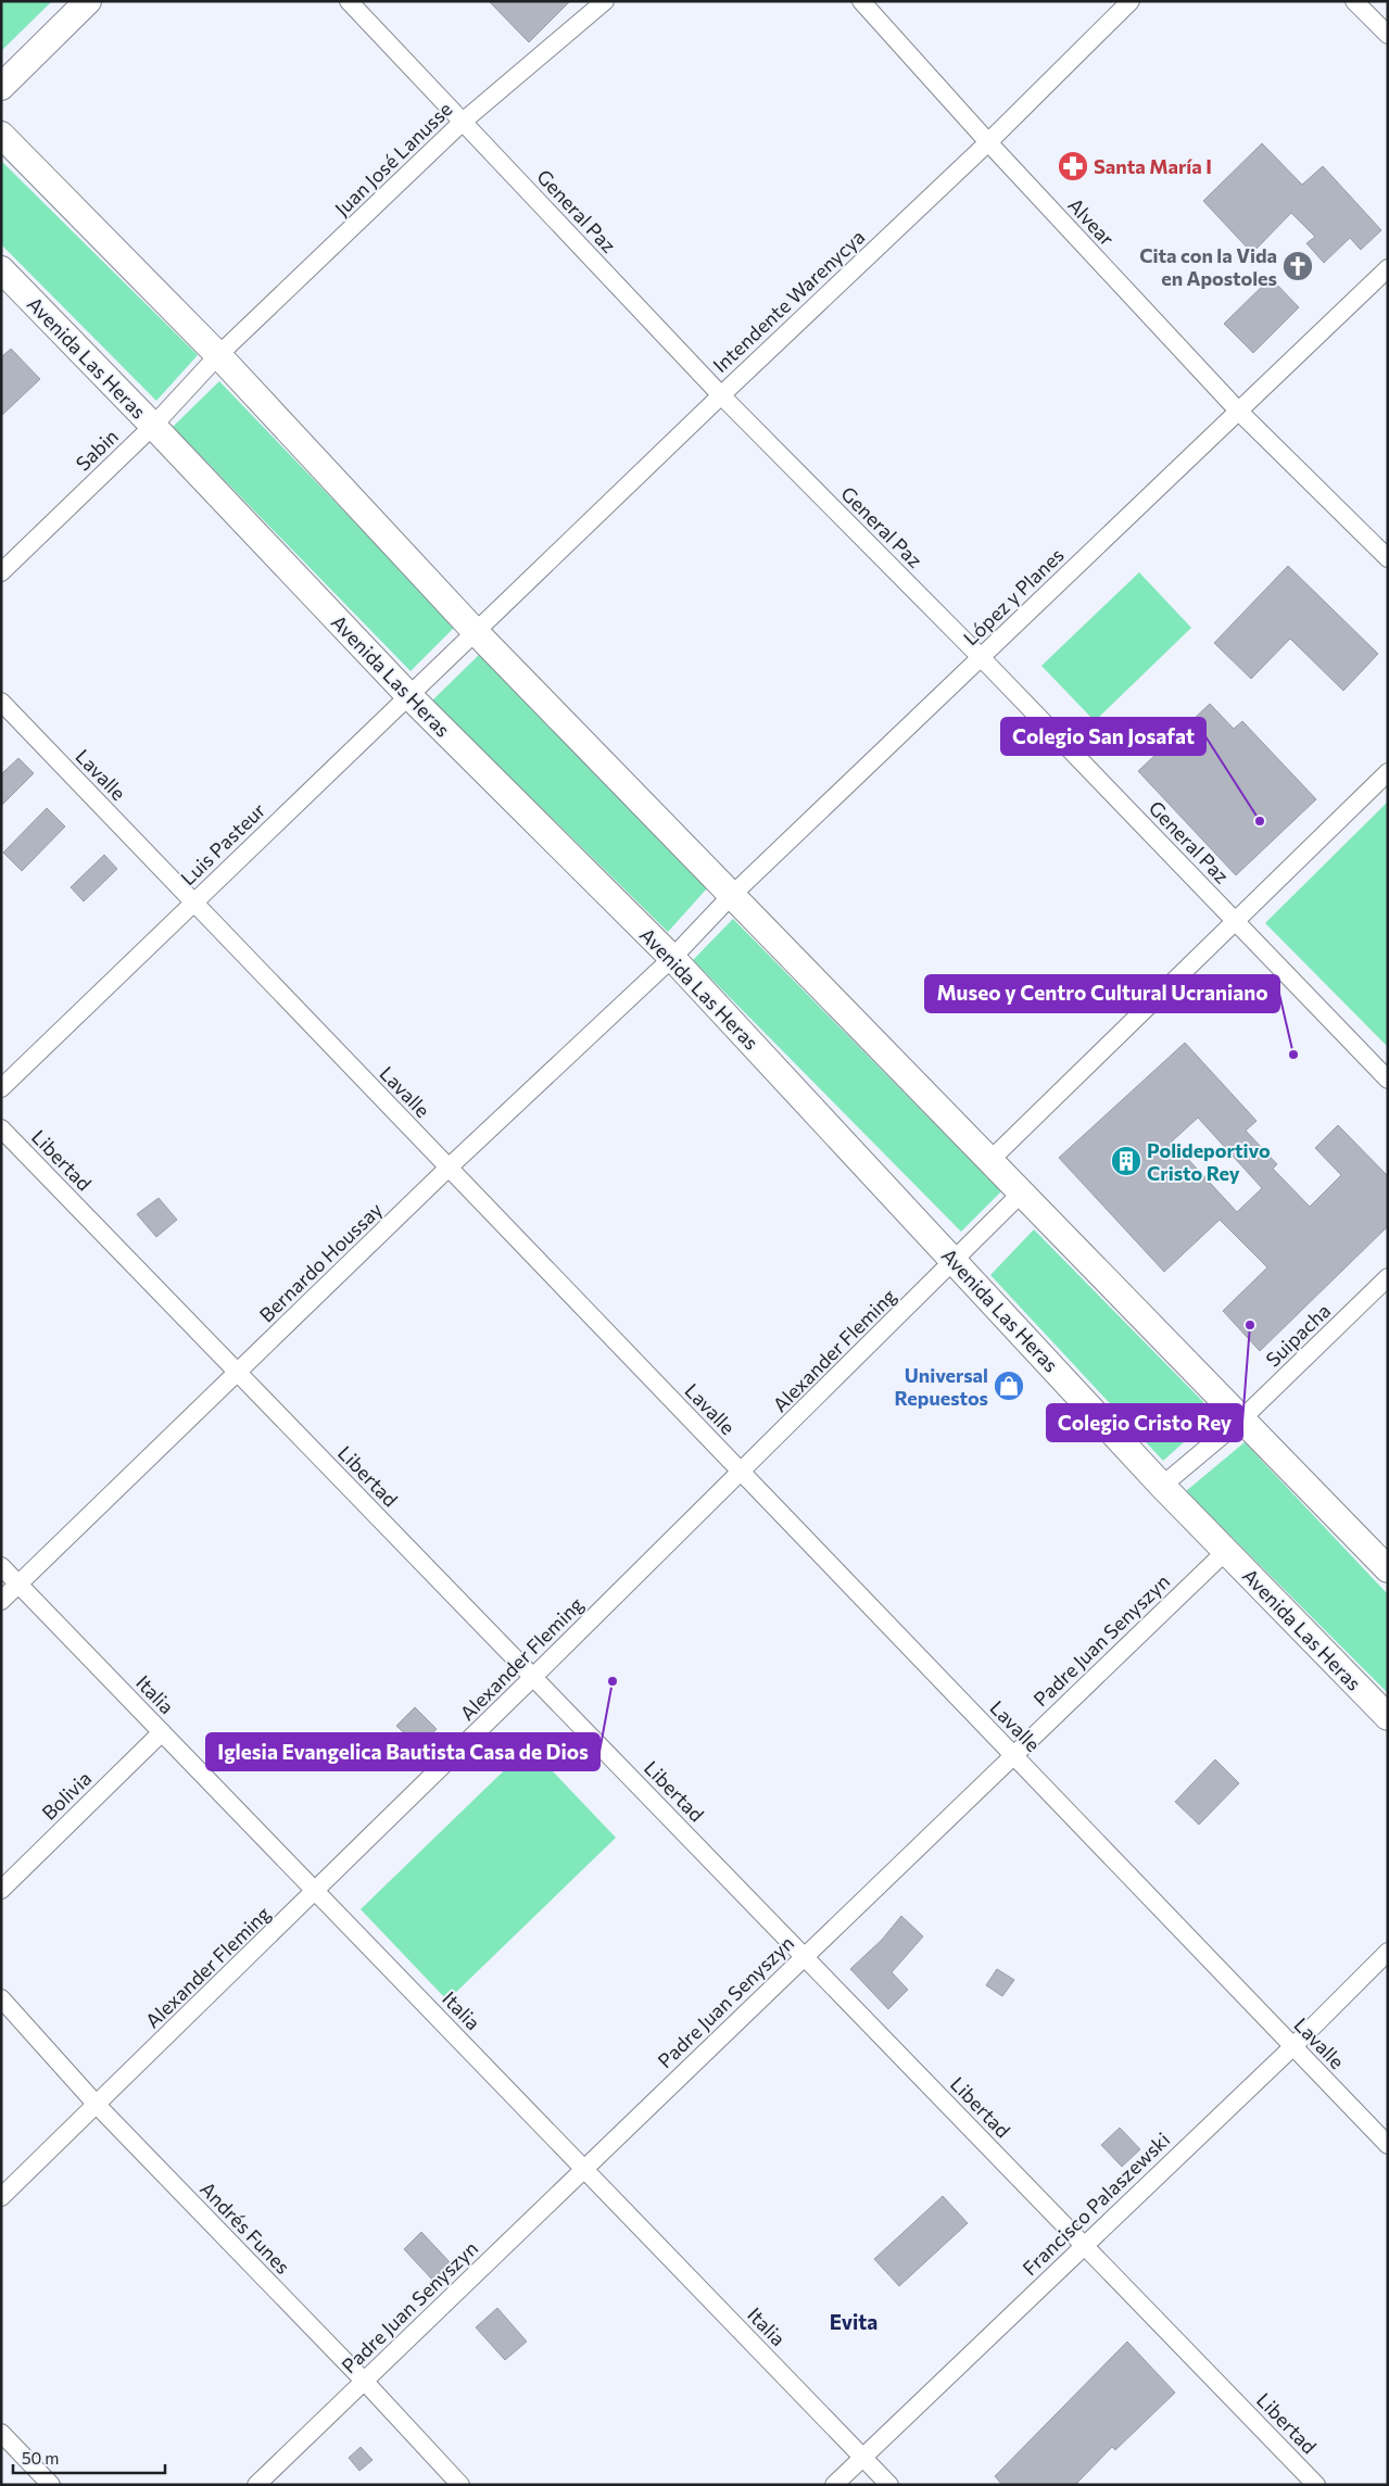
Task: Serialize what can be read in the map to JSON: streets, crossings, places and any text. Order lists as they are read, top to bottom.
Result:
{
  "streets": {
    "main road": ["Avenida Las Heras"],
    "street": [
      "Juan José Lanusse",
      "General Paz",
      "Alvear",
      "Intendente Warenycya",
      "Sabin",
      "López y Planes",
      "Lavalle",
      "Luis Pasteur",
      "Libertad",
      "Bernardo Houssay",
      "Suipacha",
      "Alexander Fleming",
      "Padre Juan Senyszyn",
      "Italia",
      "Bolivia",
      "Francisco Palaszewski",
      "Andrés Funes"
    ]
  },
  "crossings": [
    ["Juan José Lanusse", "General Paz"],
    ["Juan José Lanusse", "Sabin"],
    ["General Paz", "Intendente Warenycya"],
    ["General Paz", "López y Planes"],
    ["Alvear", "Intendente Warenycya"],
    ["Alvear", "López y Planes"],
    ["Intendente Warenycya", "Luis Pasteur"],
    ["Avenida Las Heras", "Sabin"],
    ["Avenida Las Heras", "López y Planes"],
    ["Avenida Las Heras", "Luis Pasteur"],
    ["Avenida Las Heras", "Bernardo Houssay"],
    ["Avenida Las Heras", "Suipacha"],
    ["Avenida Las Heras", "Alexander Fleming"],
    ["Avenida Las Heras", "Padre Juan Senyszyn"],
    ["López y Planes", "Bernardo Houssay"],
    ["Lavalle", "Luis Pasteur"],
    ["Lavalle", "Bernardo Houssay"],
    ["Lavalle", "Alexander Fleming"],
    ["Lavalle", "Padre Juan Senyszyn"],
    ["Lavalle", "Francisco Palaszewski"],
    ["Libertad", "Bernardo Houssay"],
    ["Libertad", "Alexander Fleming"],
    ["Libertad", "Padre Juan Senyszyn"],
    ["Libertad", "Francisco Palaszewski"],
    ["Bernardo Houssay", "Italia"],
    ["Alexander Fleming", "Italia"],
    ["Alexander Fleming", "Andrés Funes"],
    ["Padre Juan Senyszyn", "Italia"],
    ["Padre Juan Senyszyn", "Andrés Funes"],
    ["Italia", "Bolivia"],
    ["Italia", "Francisco Palaszewski"]
  ],
  "districts": ["Evita"],
  "places": {
    "pharmacy": ["Santa María I"],
    "church": ["Cita con la Vida en Apostoles"],
    "other": [
      "Colegio San Josafat",
      "Museo y Centro Cultural Ucraniano",
      "Colegio Cristo Rey",
      "Iglesia Evangelica Bautista Casa de Dios"
    ],
    "building": ["Polideportivo Cristo Rey"],
    "shop": ["Universal Repuestos"]
  },
  "scale_bar": "50 m"
}
